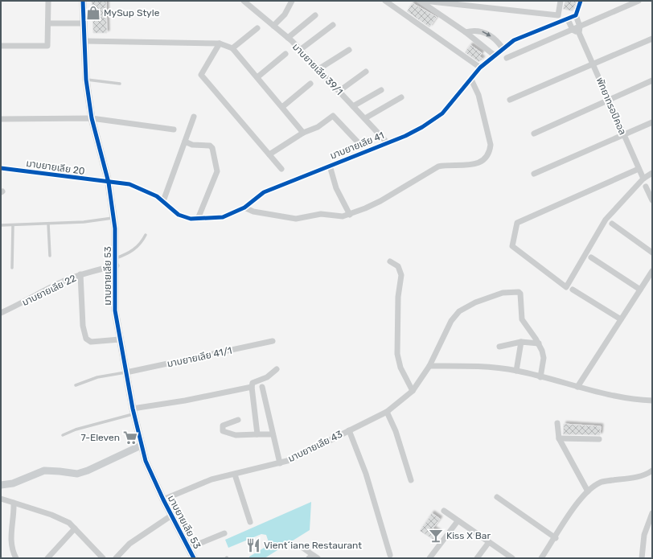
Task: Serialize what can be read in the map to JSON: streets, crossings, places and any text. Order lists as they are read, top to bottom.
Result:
{
  "streets": {
    "street": [
      "มาบยายเลีย 39/1",
      "พัทยาทรอปิคอล",
      "มาบยายเลีย 41",
      "มาบยายเลีย 20",
      "มาบยายเลีย 53",
      "มาบยายเลีย 22",
      "มาบยายเลีย 41/1",
      "มาบยายเลีย 43"
    ]
  },
  "crossings": [
    ["มาบยายเลีย 39/1", "มาบยายเลีย 41"],
    ["พัทยาทรอปิคอล", "มาบยายเลีย 41"],
    ["มาบยายเลีย 41", "มาบยายเลีย 20"],
    ["มาบยายเลีย 41", "มาบยายเลีย 53"],
    ["มาบยายเลีย 20", "มาบยายเลีย 53"],
    ["มาบยายเลีย 53", "มาบยายเลีย 22"],
    ["มาบยายเลีย 53", "มาบยายเลีย 41/1"],
    ["มาบยายเลีย 53", "มาบยายเลีย 43"]
  ],
  "places": {
    "shop": ["MySup Style"],
    "supermarket": ["7-Eleven"],
    "bar": ["Kiss X Bar"],
    "restaurant": ["Vient´iane Restaurant"]
  }
}
